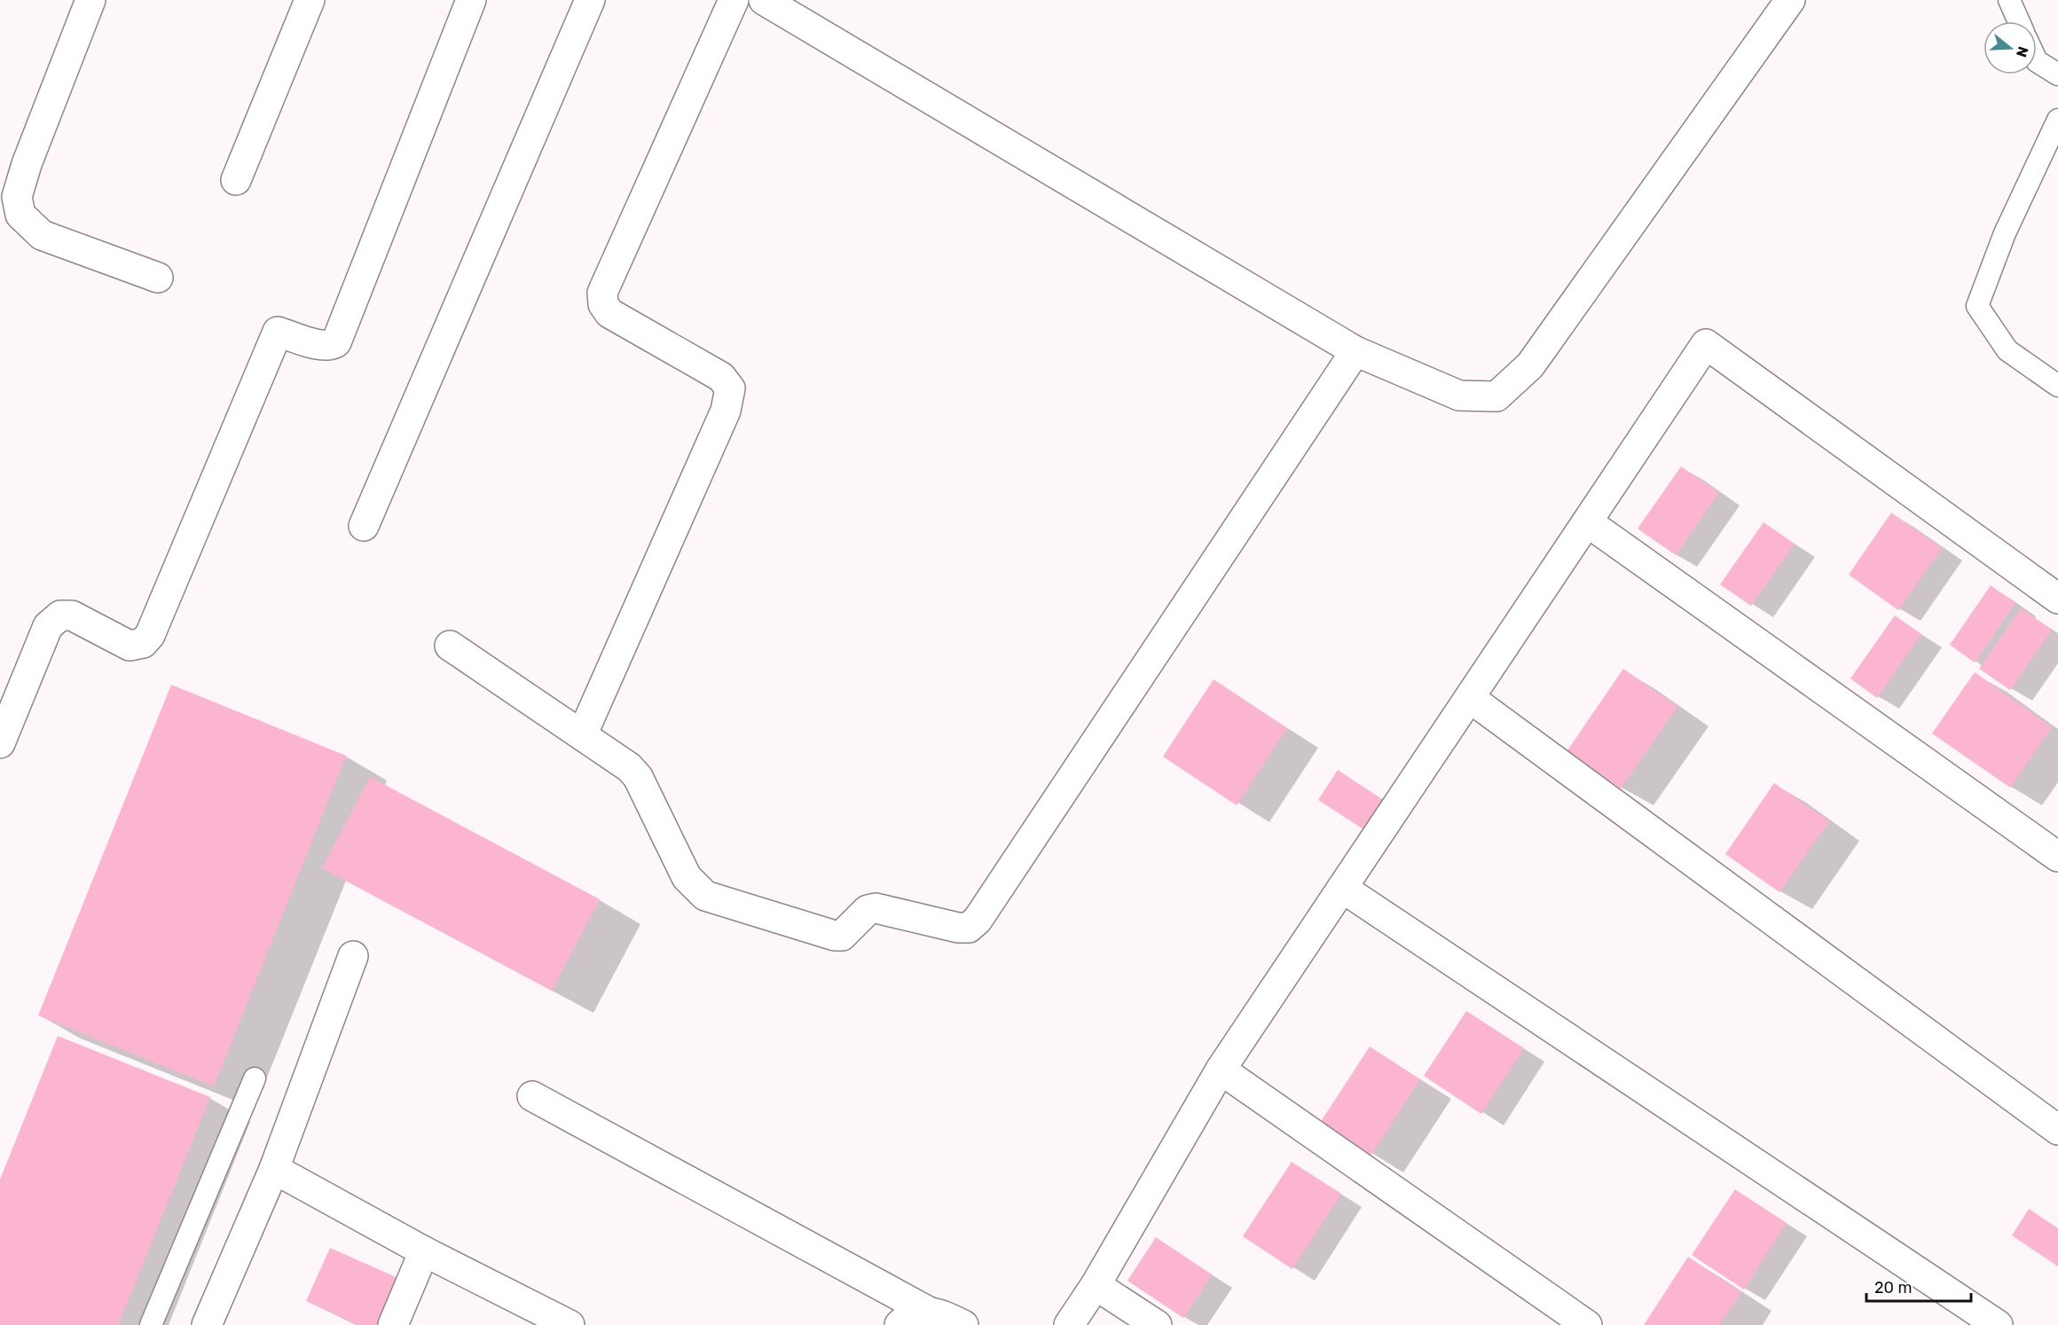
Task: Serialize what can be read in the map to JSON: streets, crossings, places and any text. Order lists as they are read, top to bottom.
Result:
{
  "scale_bar": "20 m",
  "north": "right"
}
